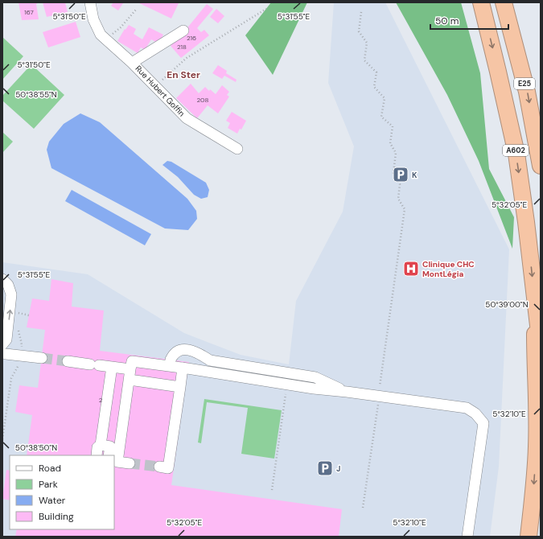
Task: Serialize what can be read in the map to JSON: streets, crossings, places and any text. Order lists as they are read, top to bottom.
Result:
{
  "streets": {
    "highway": ["E25", "A602"],
    "street": ["Rue Hubert Goffin"]
  },
  "districts": ["En Ster"],
  "places": {
    "parking": ["K", "J"],
    "hospital": ["Clinique CHC MontLégia"]
  },
  "house_numbers": [
    "167",
    "216",
    "218",
    "208",
    "2"
  ],
  "legend": [
    "Road",
    "Park",
    "Water",
    "Building"
  ],
  "scale_bar": "50 m",
  "coordinates": [
    "5°31'50\"E",
    "5°31'55\"E",
    "50°38'55\"N",
    "5°32'05\"E",
    "50°39'00\"N",
    "5°32'10\"E",
    "50°38'50\"N"
  ]
}
